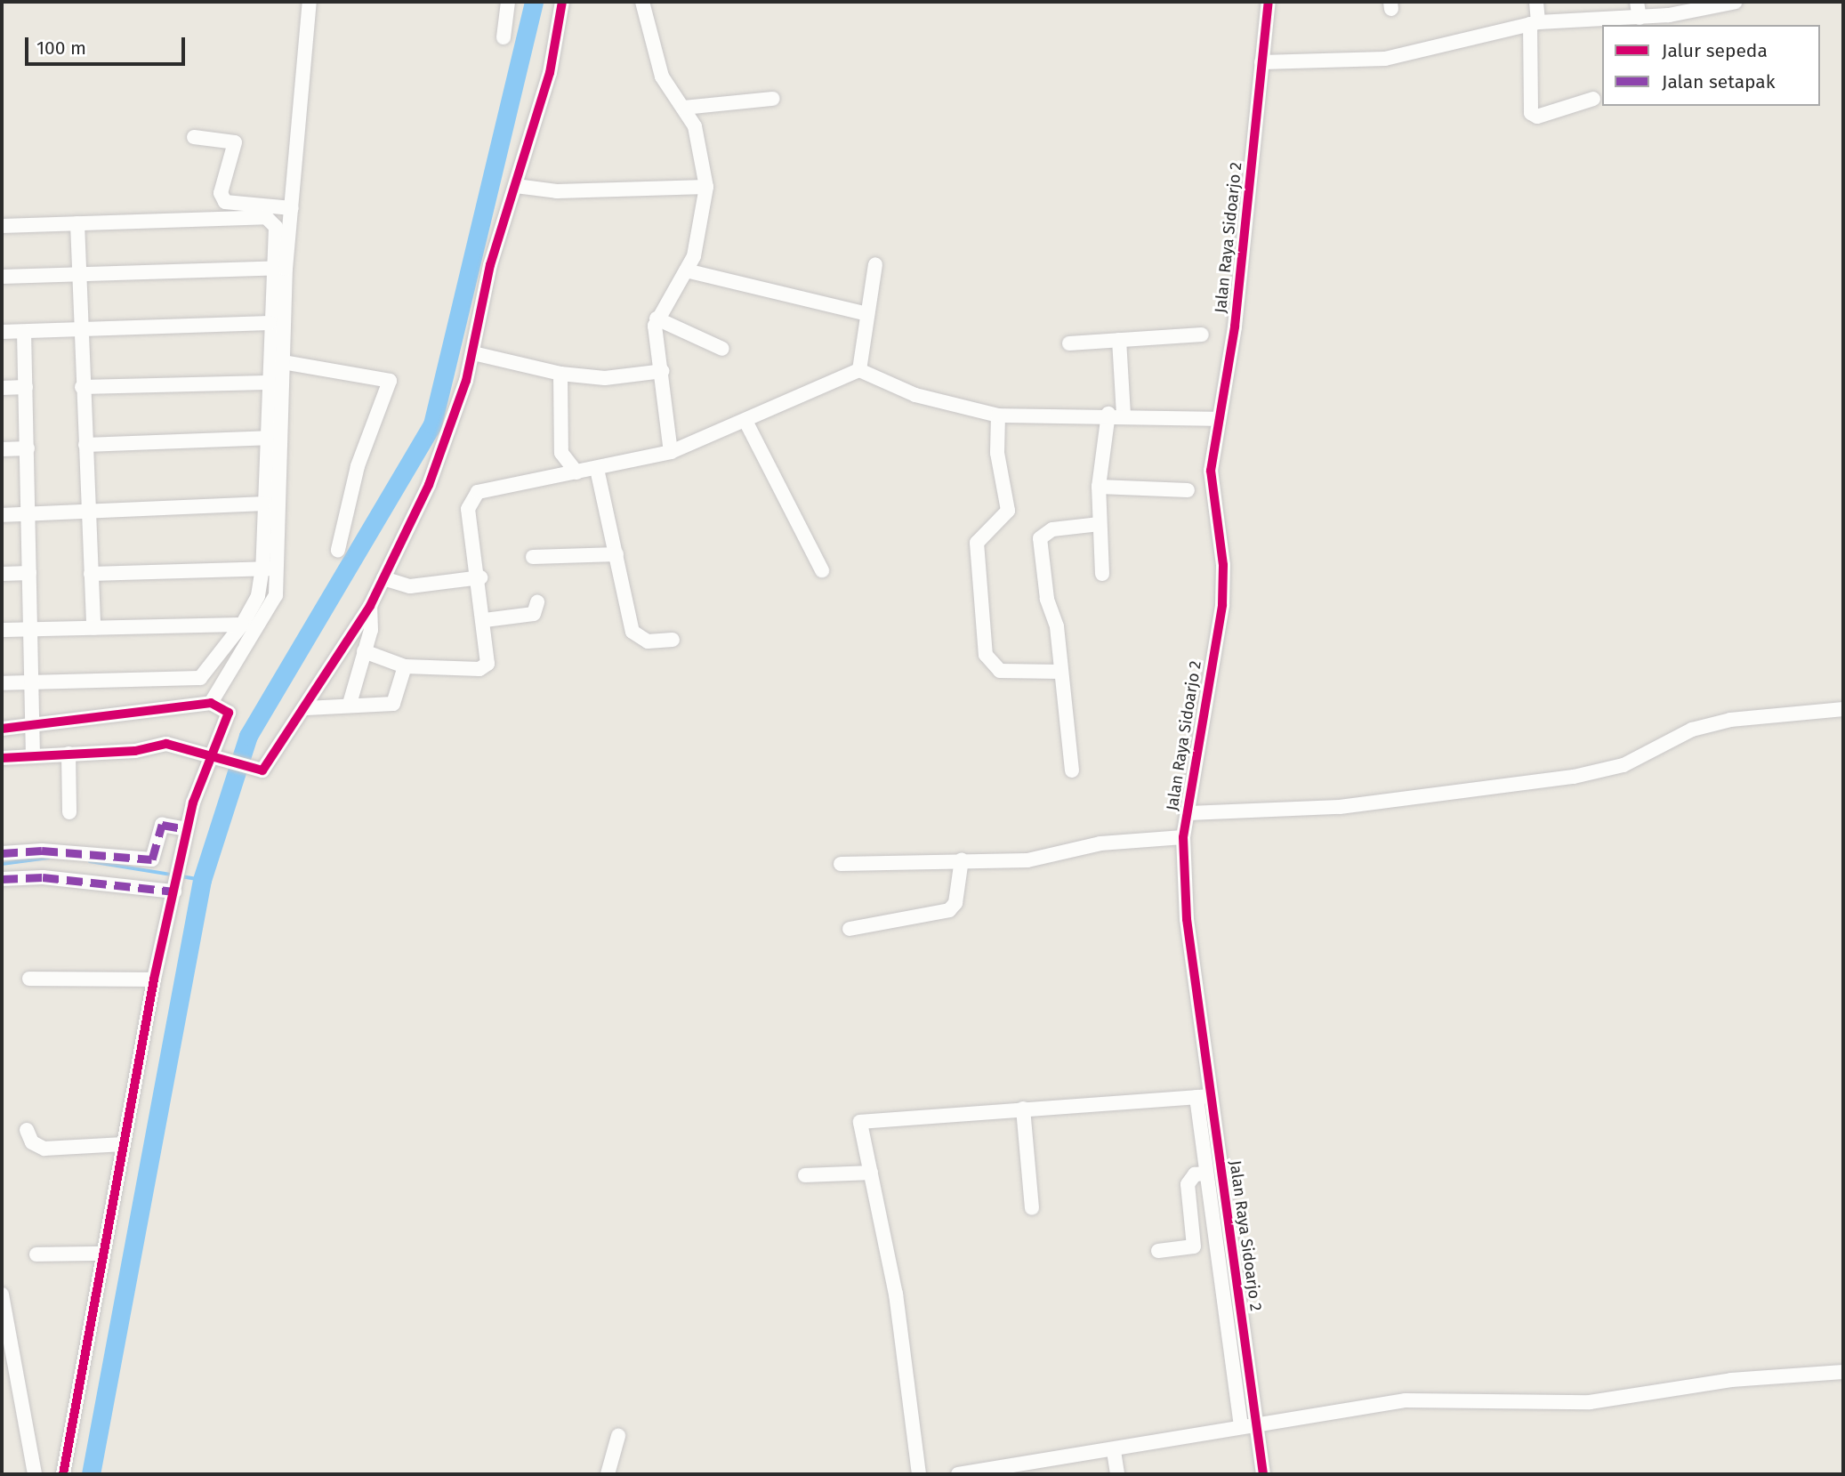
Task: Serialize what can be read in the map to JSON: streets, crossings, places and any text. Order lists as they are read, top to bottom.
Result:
{
  "streets": {
    "street": ["Jalan Raya Sidoarjo 2"]
  },
  "legend": ["Jalur sepeda", "Jalan setapak"],
  "scale_bar": "100 m"
}
